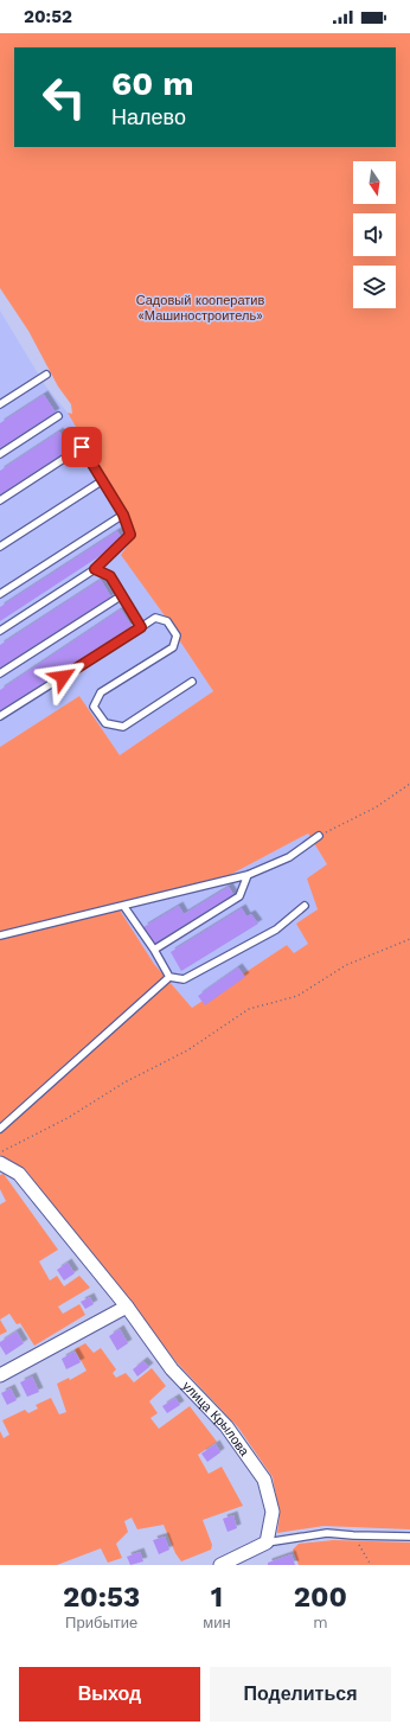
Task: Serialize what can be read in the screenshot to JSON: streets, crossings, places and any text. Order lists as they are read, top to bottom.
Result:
{
  "streets": {
    "street": ["улица Крылова"]
  },
  "parks": ["Садовый кооператив «Машиностроитель»"],
  "north": "bottom",
  "page": {
    "status": "20:52",
    "turn": ["60 m", "Налево"],
    "eta": [
      "20:53",
      "Прибытие",
      "1",
      "мин",
      "200",
      "m"
    ],
    "buttons": ["Выход", "Поделиться"]
  }
}
